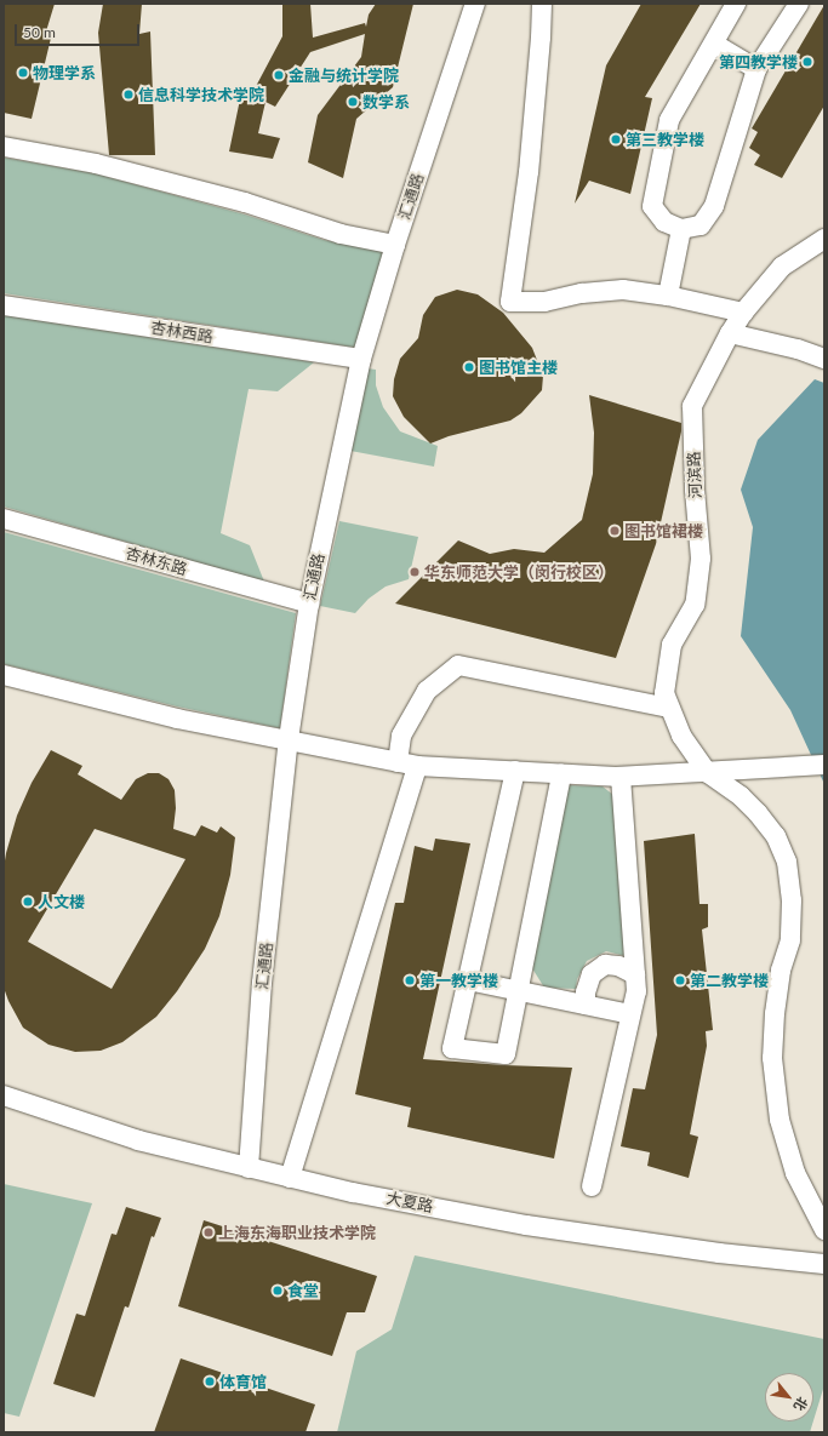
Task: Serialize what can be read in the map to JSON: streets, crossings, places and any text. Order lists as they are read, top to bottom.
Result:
{
  "streets": {
    "street": [
      "汇通路",
      "杏林西路",
      "河滨路",
      "杏林东路",
      "大夏路"
    ]
  },
  "crossings": [
    ["汇通路", "杏林西路"],
    ["汇通路", "杏林东路"],
    ["汇通路", "大夏路"]
  ],
  "places": [
    "第四教学楼",
    "物理学系",
    "金融与统计学院",
    "信息科学技术学院",
    "数学系",
    "第三教学楼",
    "图书馆主楼",
    "图书馆裙楼",
    "华东师范大学（闵行校区）",
    "人文楼",
    "第一教学楼",
    "第二教学楼",
    "上海东海职业技术学院",
    "食堂",
    "体育馆"
  ],
  "scale_bar": "50 m",
  "north": "bottom right"
}
